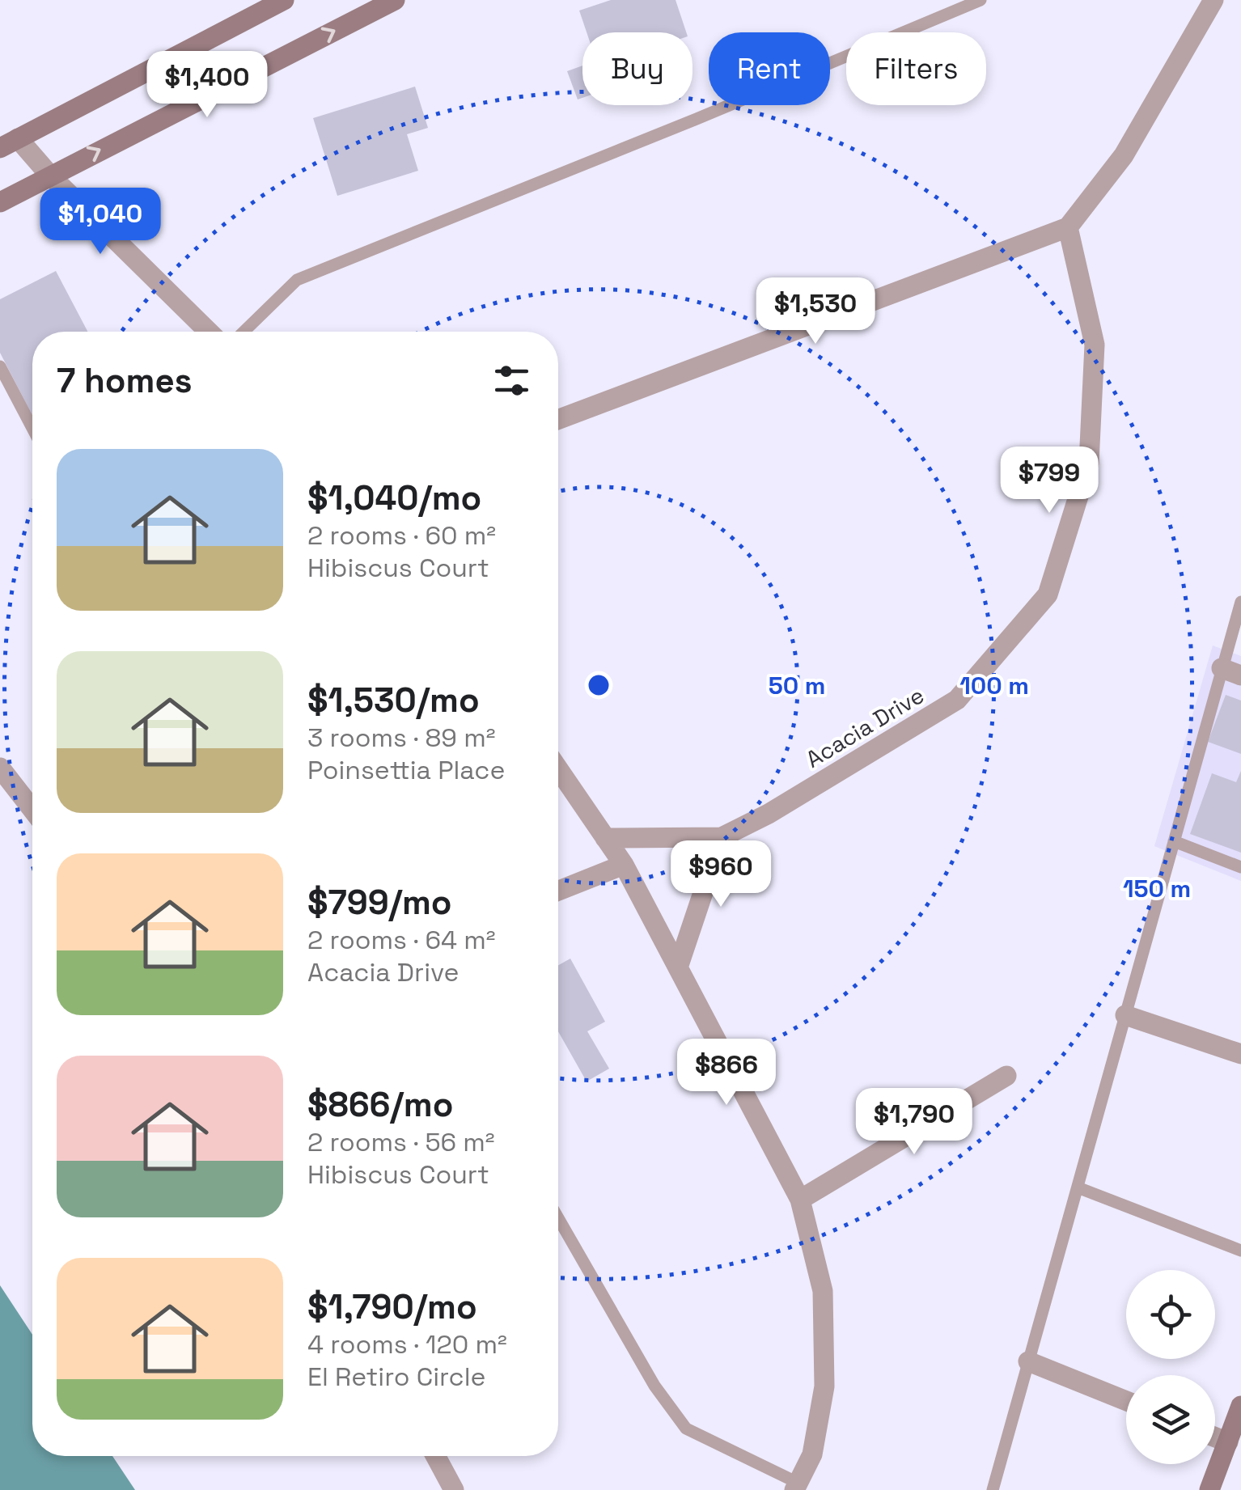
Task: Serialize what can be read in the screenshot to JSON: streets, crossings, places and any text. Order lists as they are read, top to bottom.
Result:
{
  "streets": {
    "street": ["Acacia Drive"]
  },
  "page": {
    "chip": ["Buy", "Rent", "Filters"],
    "price": [
      "$1,400",
      "$1,040",
      "$1,530",
      "$799",
      "$960",
      "$866",
      "$1,790"
    ],
    "heading": "7 homes",
    "list": [
      {
        "name": "$1,040/mo",
        "note": "2 rooms · 60 m² · Hibiscus Court"
      },
      {
        "name": "$1,530/mo",
        "note": "3 rooms · 89 m² · Poinsettia Place"
      },
      {
        "name": "$799/mo",
        "note": "2 rooms · 64 m² · Acacia Drive"
      },
      {
        "name": "$866/mo",
        "note": "2 rooms · 56 m² · Hibiscus Court"
      },
      {
        "name": "$1,790/mo",
        "note": "4 rooms · 120 m² · El Retiro Circle"
      }
    ]
  },
  "rings": ["50 m", "100 m", "150 m"]
}
